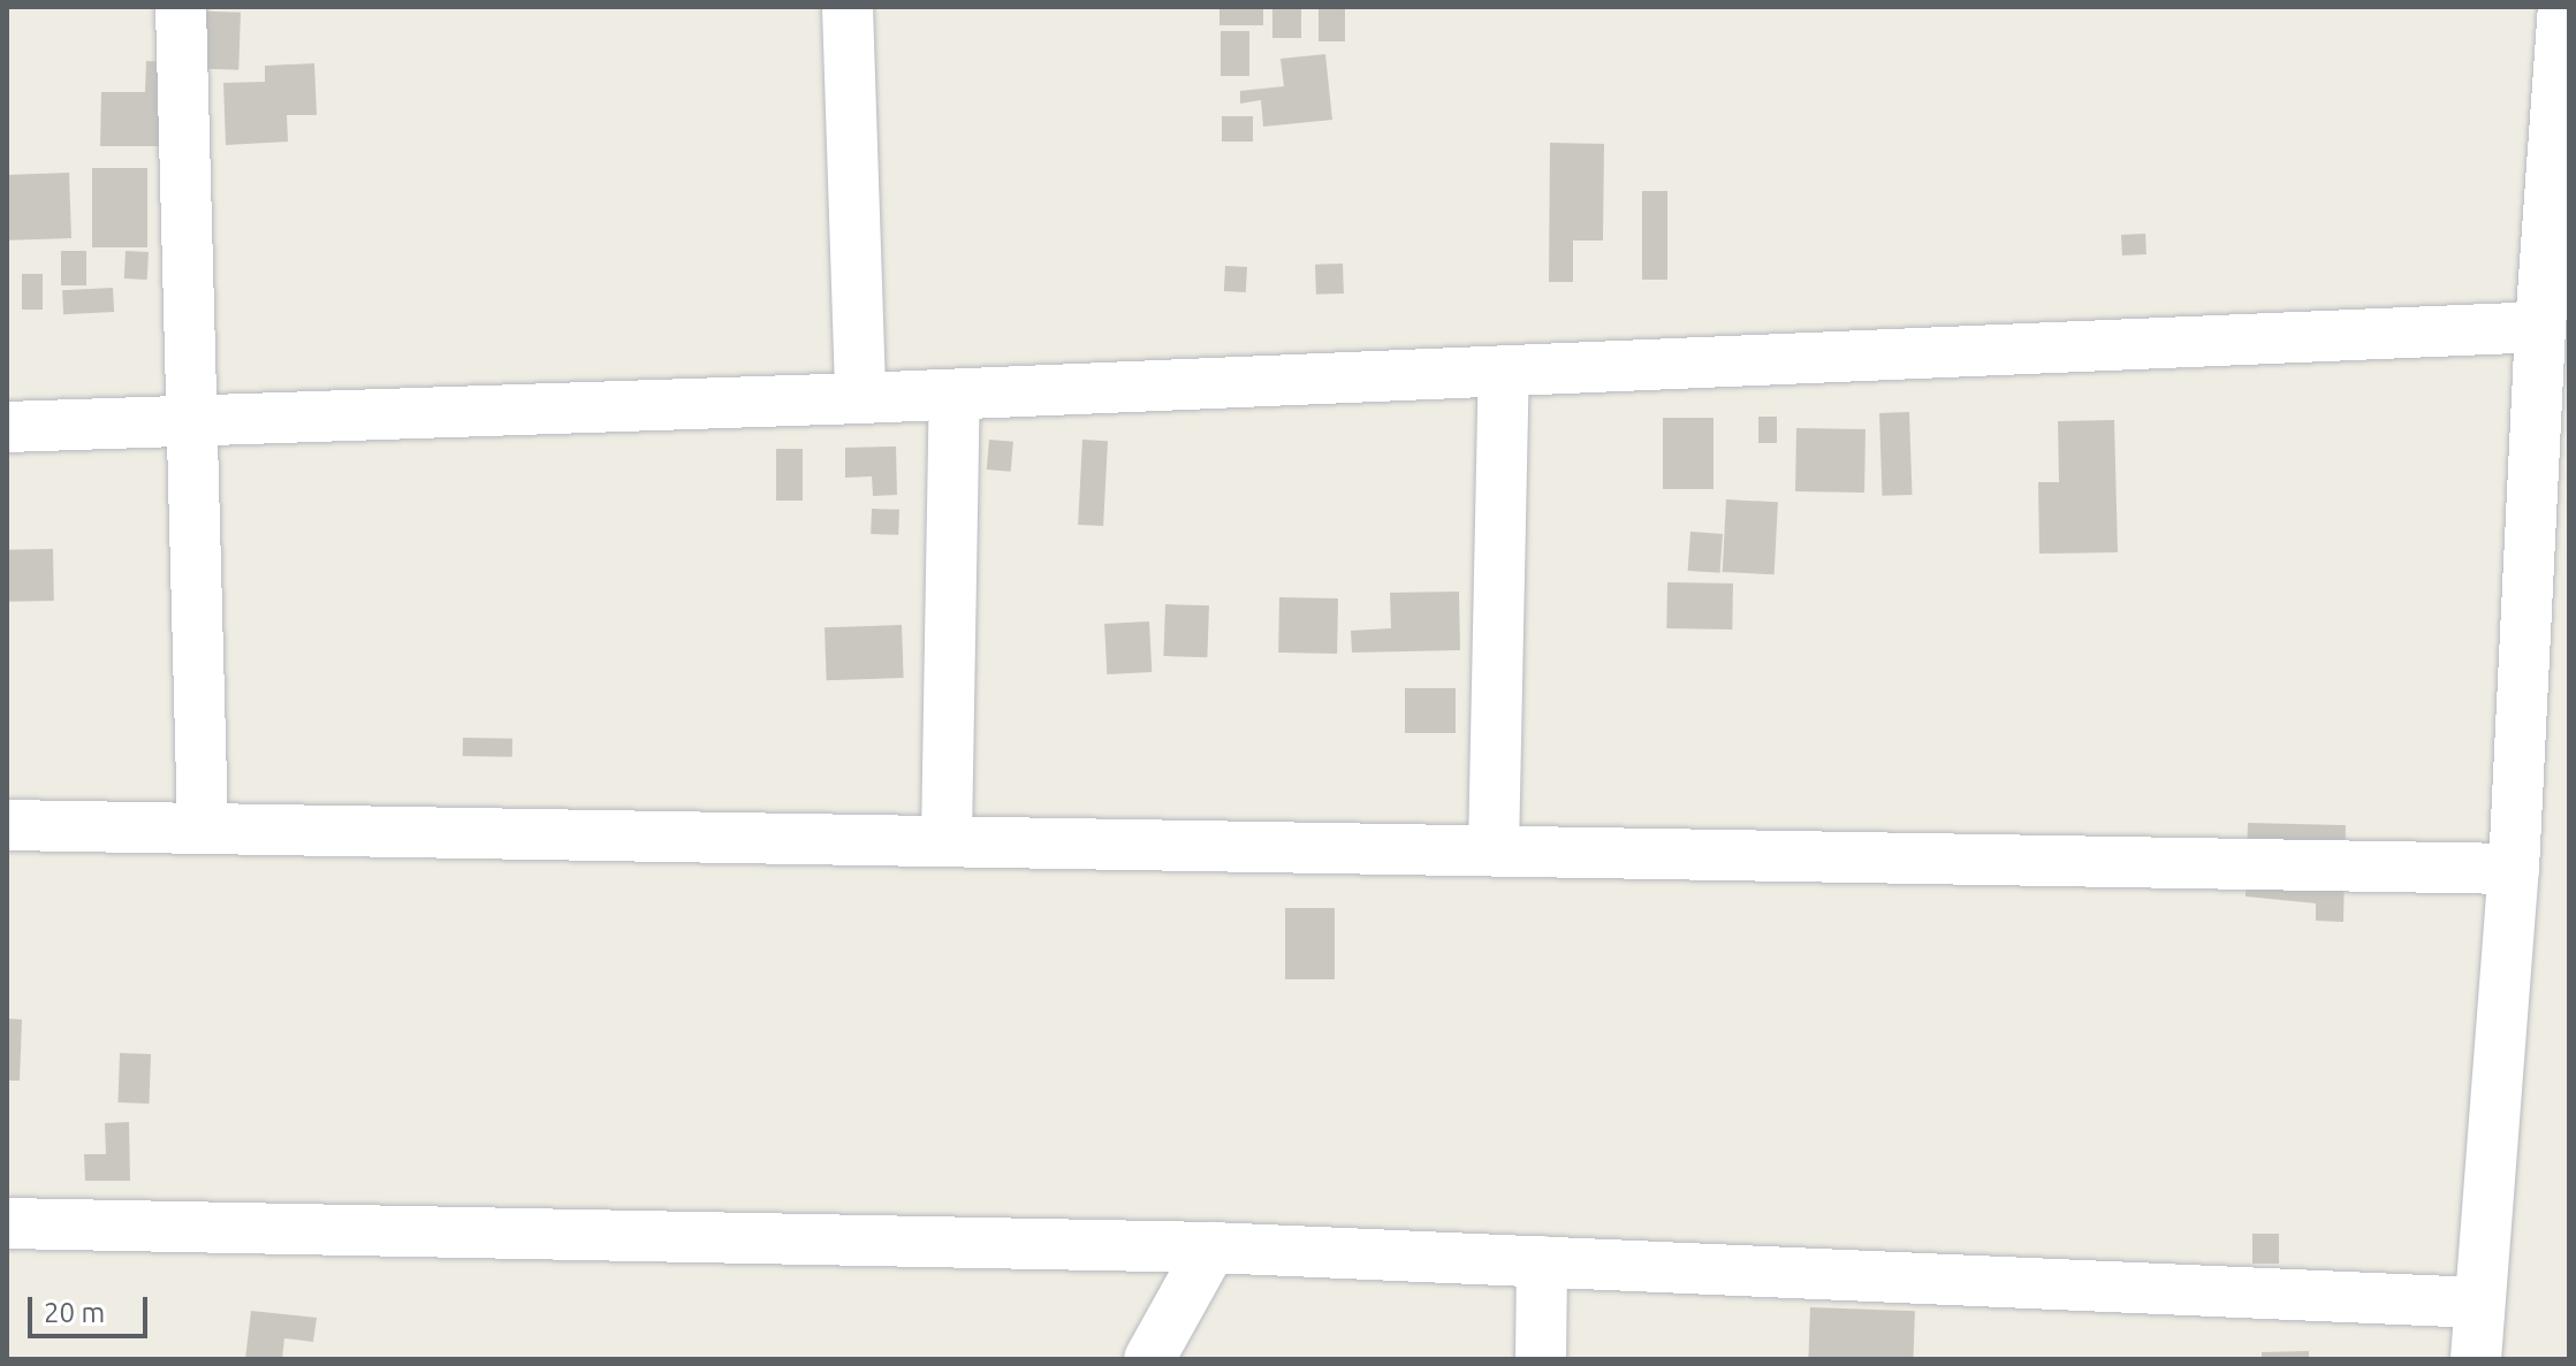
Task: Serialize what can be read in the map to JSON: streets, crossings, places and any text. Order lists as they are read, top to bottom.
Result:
{
  "scale_bar": "20 m"
}
